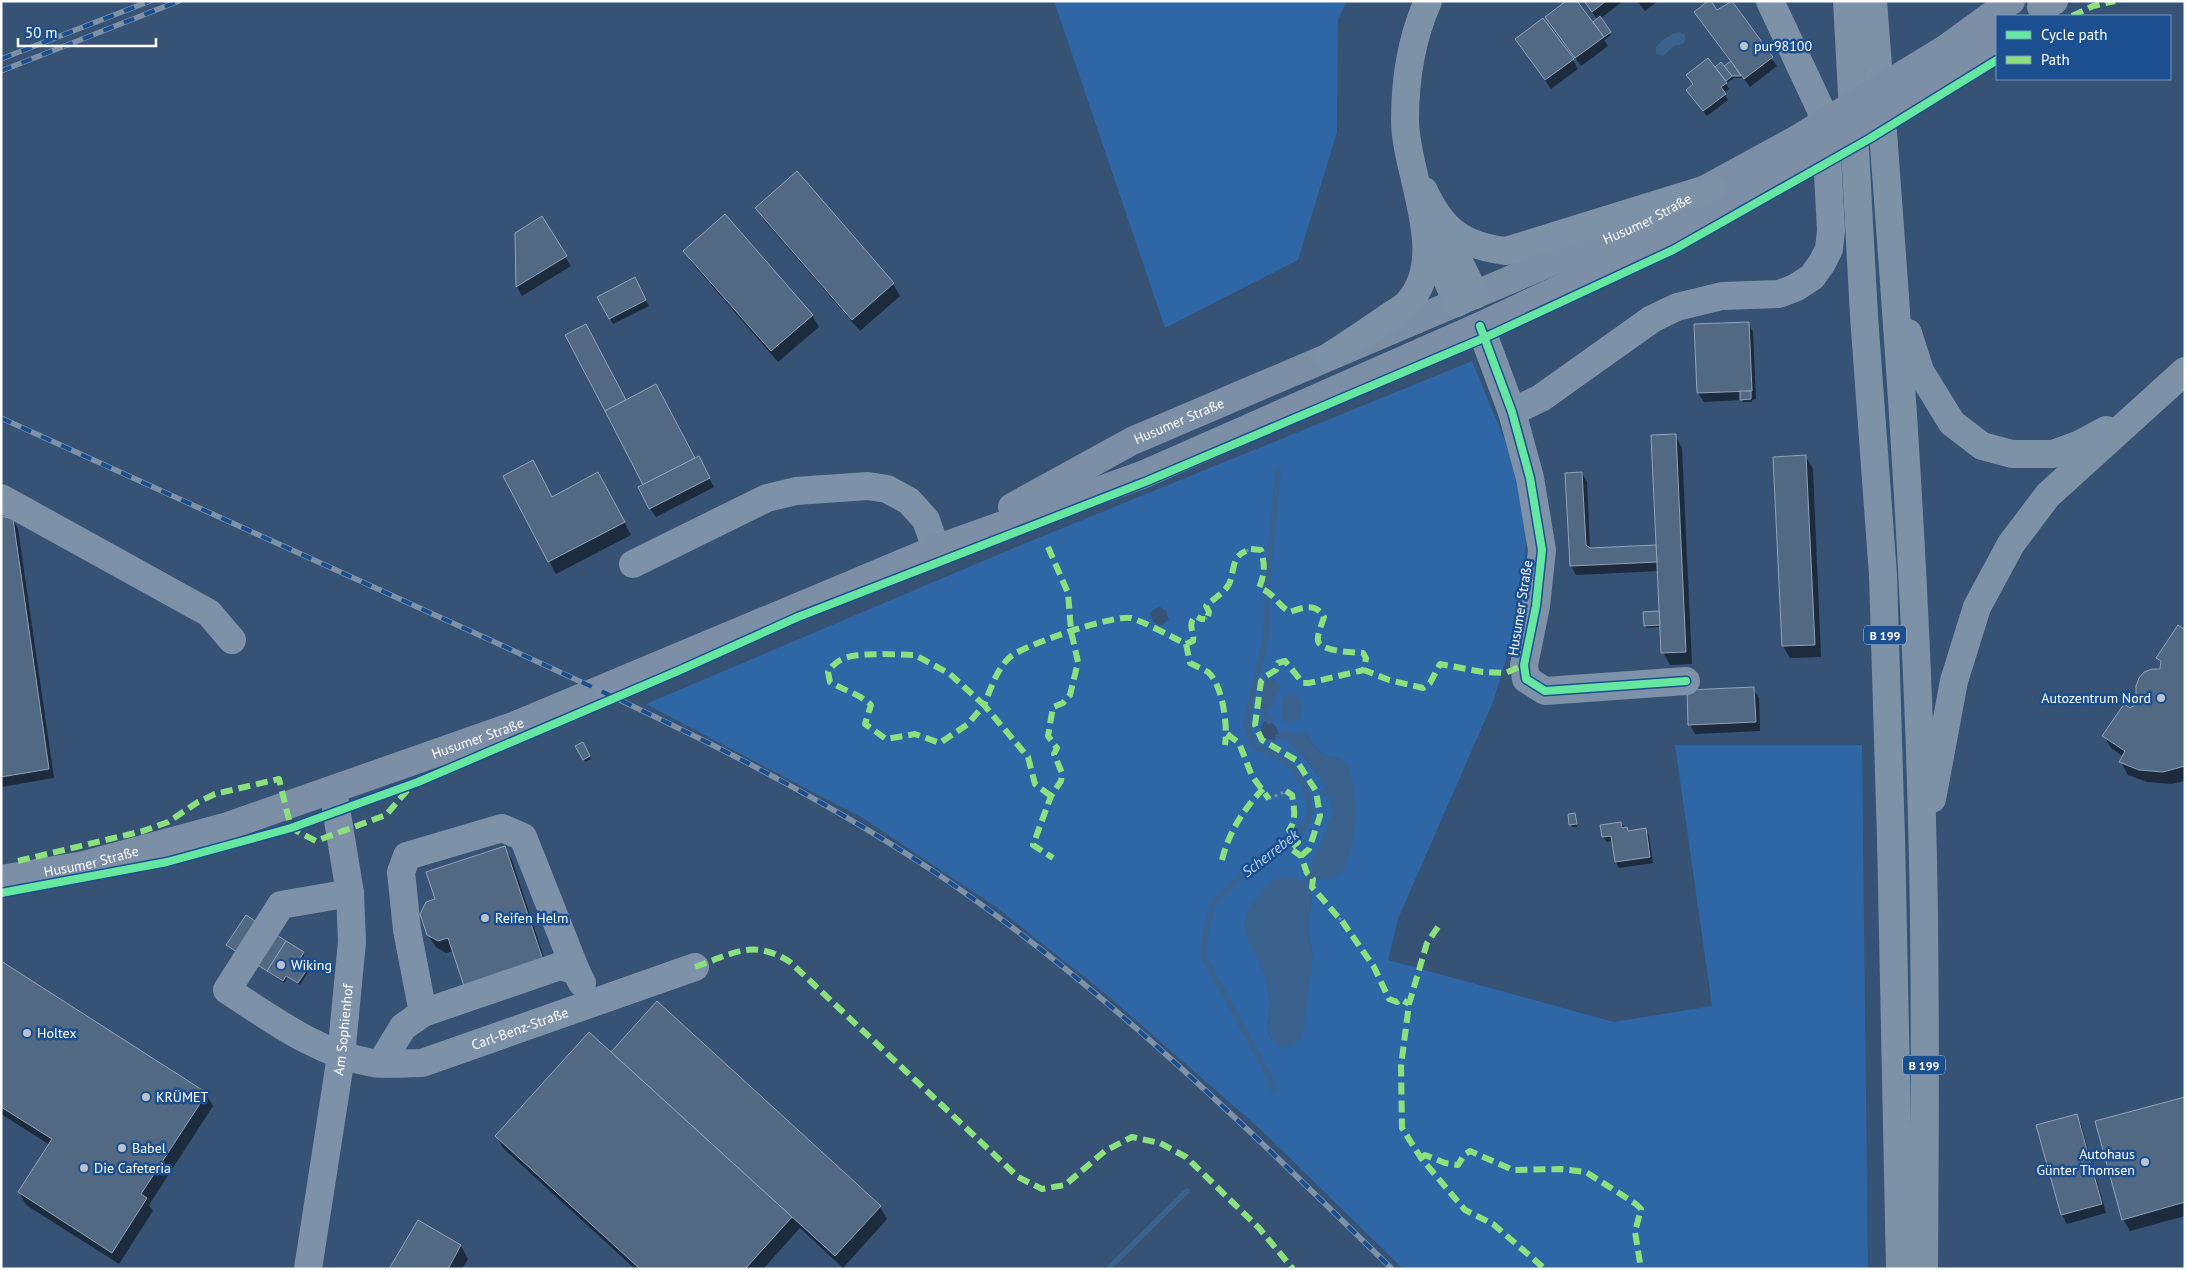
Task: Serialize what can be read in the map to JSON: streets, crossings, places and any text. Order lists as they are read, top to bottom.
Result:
{
  "streets": {
    "highway": ["B 199"],
    "main road": ["Husumer Straße"],
    "street": ["Am Sophienhof", "Carl-Benz-Straße"]
  },
  "crossings": [
    ["Husumer Straße", "Am Sophienhof"],
    ["Am Sophienhof", "Carl-Benz-Straße"]
  ],
  "water": ["Scherrebek"],
  "places": [
    "pur98100",
    "Autozentrum Nord",
    "Reifen Helm",
    "Wiking",
    "Holtex",
    "KRÜMET",
    "Babel",
    "Autohaus Günter Thomsen",
    "Die Cafeteria"
  ],
  "legend": ["Cycle path", "Path"],
  "scale_bar": "50 m"
}
